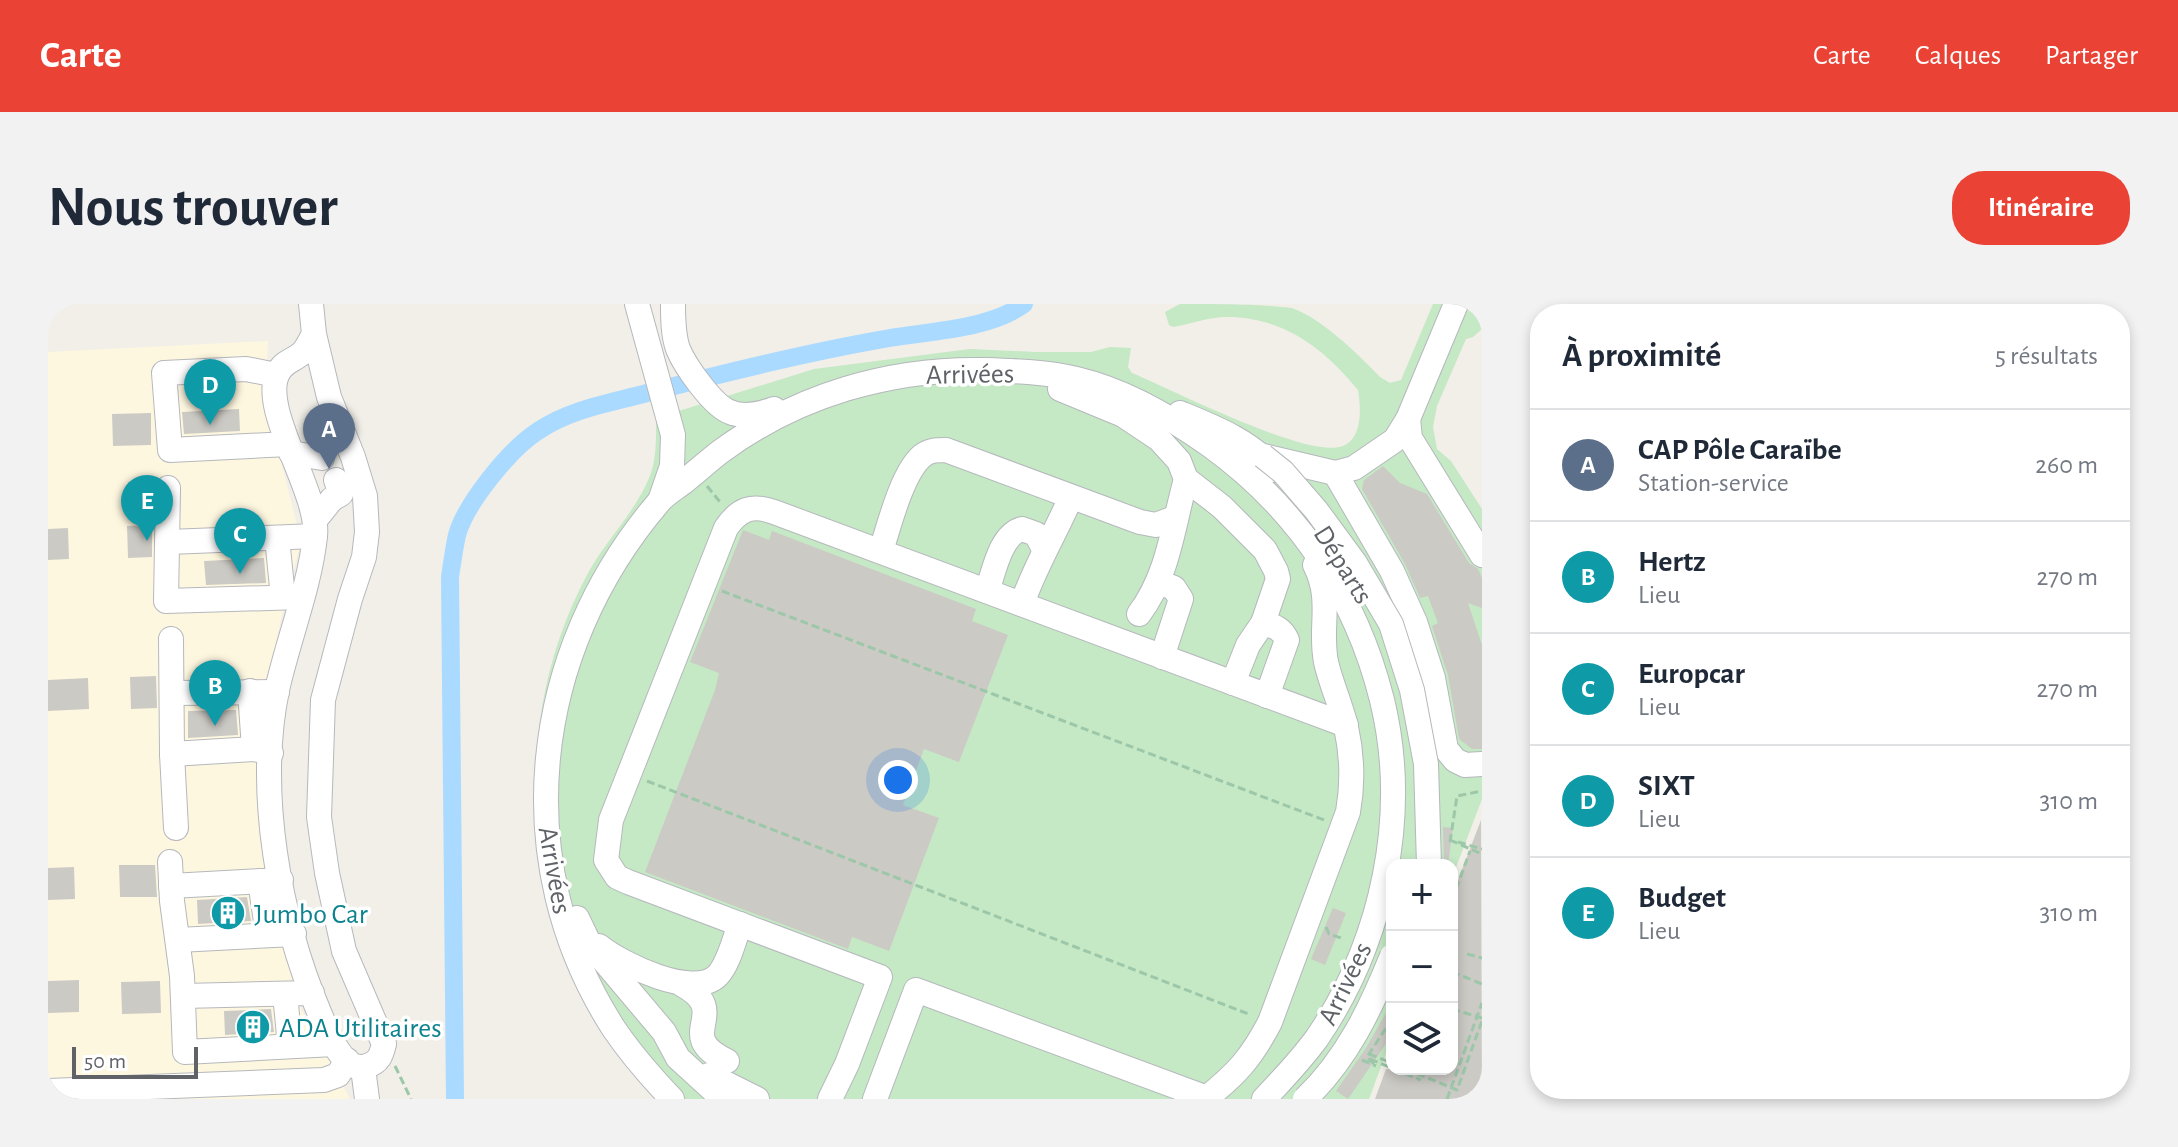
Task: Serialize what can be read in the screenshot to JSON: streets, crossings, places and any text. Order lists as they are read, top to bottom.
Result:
{
  "streets": {
    "lane": ["Arrivées", "Départs"]
  },
  "crossings": [
    ["Arrivées", "Départs"]
  ],
  "places": {
    "building": ["Jumbo Car", "ADA Utilitaires"]
  },
  "scale_bar": "50 m",
  "page": {
    "header": "Carte",
    "nav": ["Carte", "Calques", "Partager"],
    "buttons": "Itinéraire",
    "title": "Nous trouver",
    "heading": ["À proximité", "5 résultats"],
    "pins": [
      "D",
      "A",
      "E",
      "C",
      "B"
    ],
    "list": [
      {
        "mark": "A",
        "name": "CAP Pôle Caraïbe",
        "note": "Station-service",
        "value": "260 m"
      },
      {
        "mark": "B",
        "name": "Hertz",
        "note": "Lieu",
        "value": "270 m"
      },
      {
        "mark": "C",
        "name": "Europcar",
        "note": "Lieu",
        "value": "270 m"
      },
      {
        "mark": "D",
        "name": "SIXT",
        "note": "Lieu",
        "value": "310 m"
      },
      {
        "mark": "E",
        "name": "Budget",
        "note": "Lieu",
        "value": "310 m"
      }
    ],
    "map_buttons": ["+", "−"],
    "scale": "50 m"
  }
}
